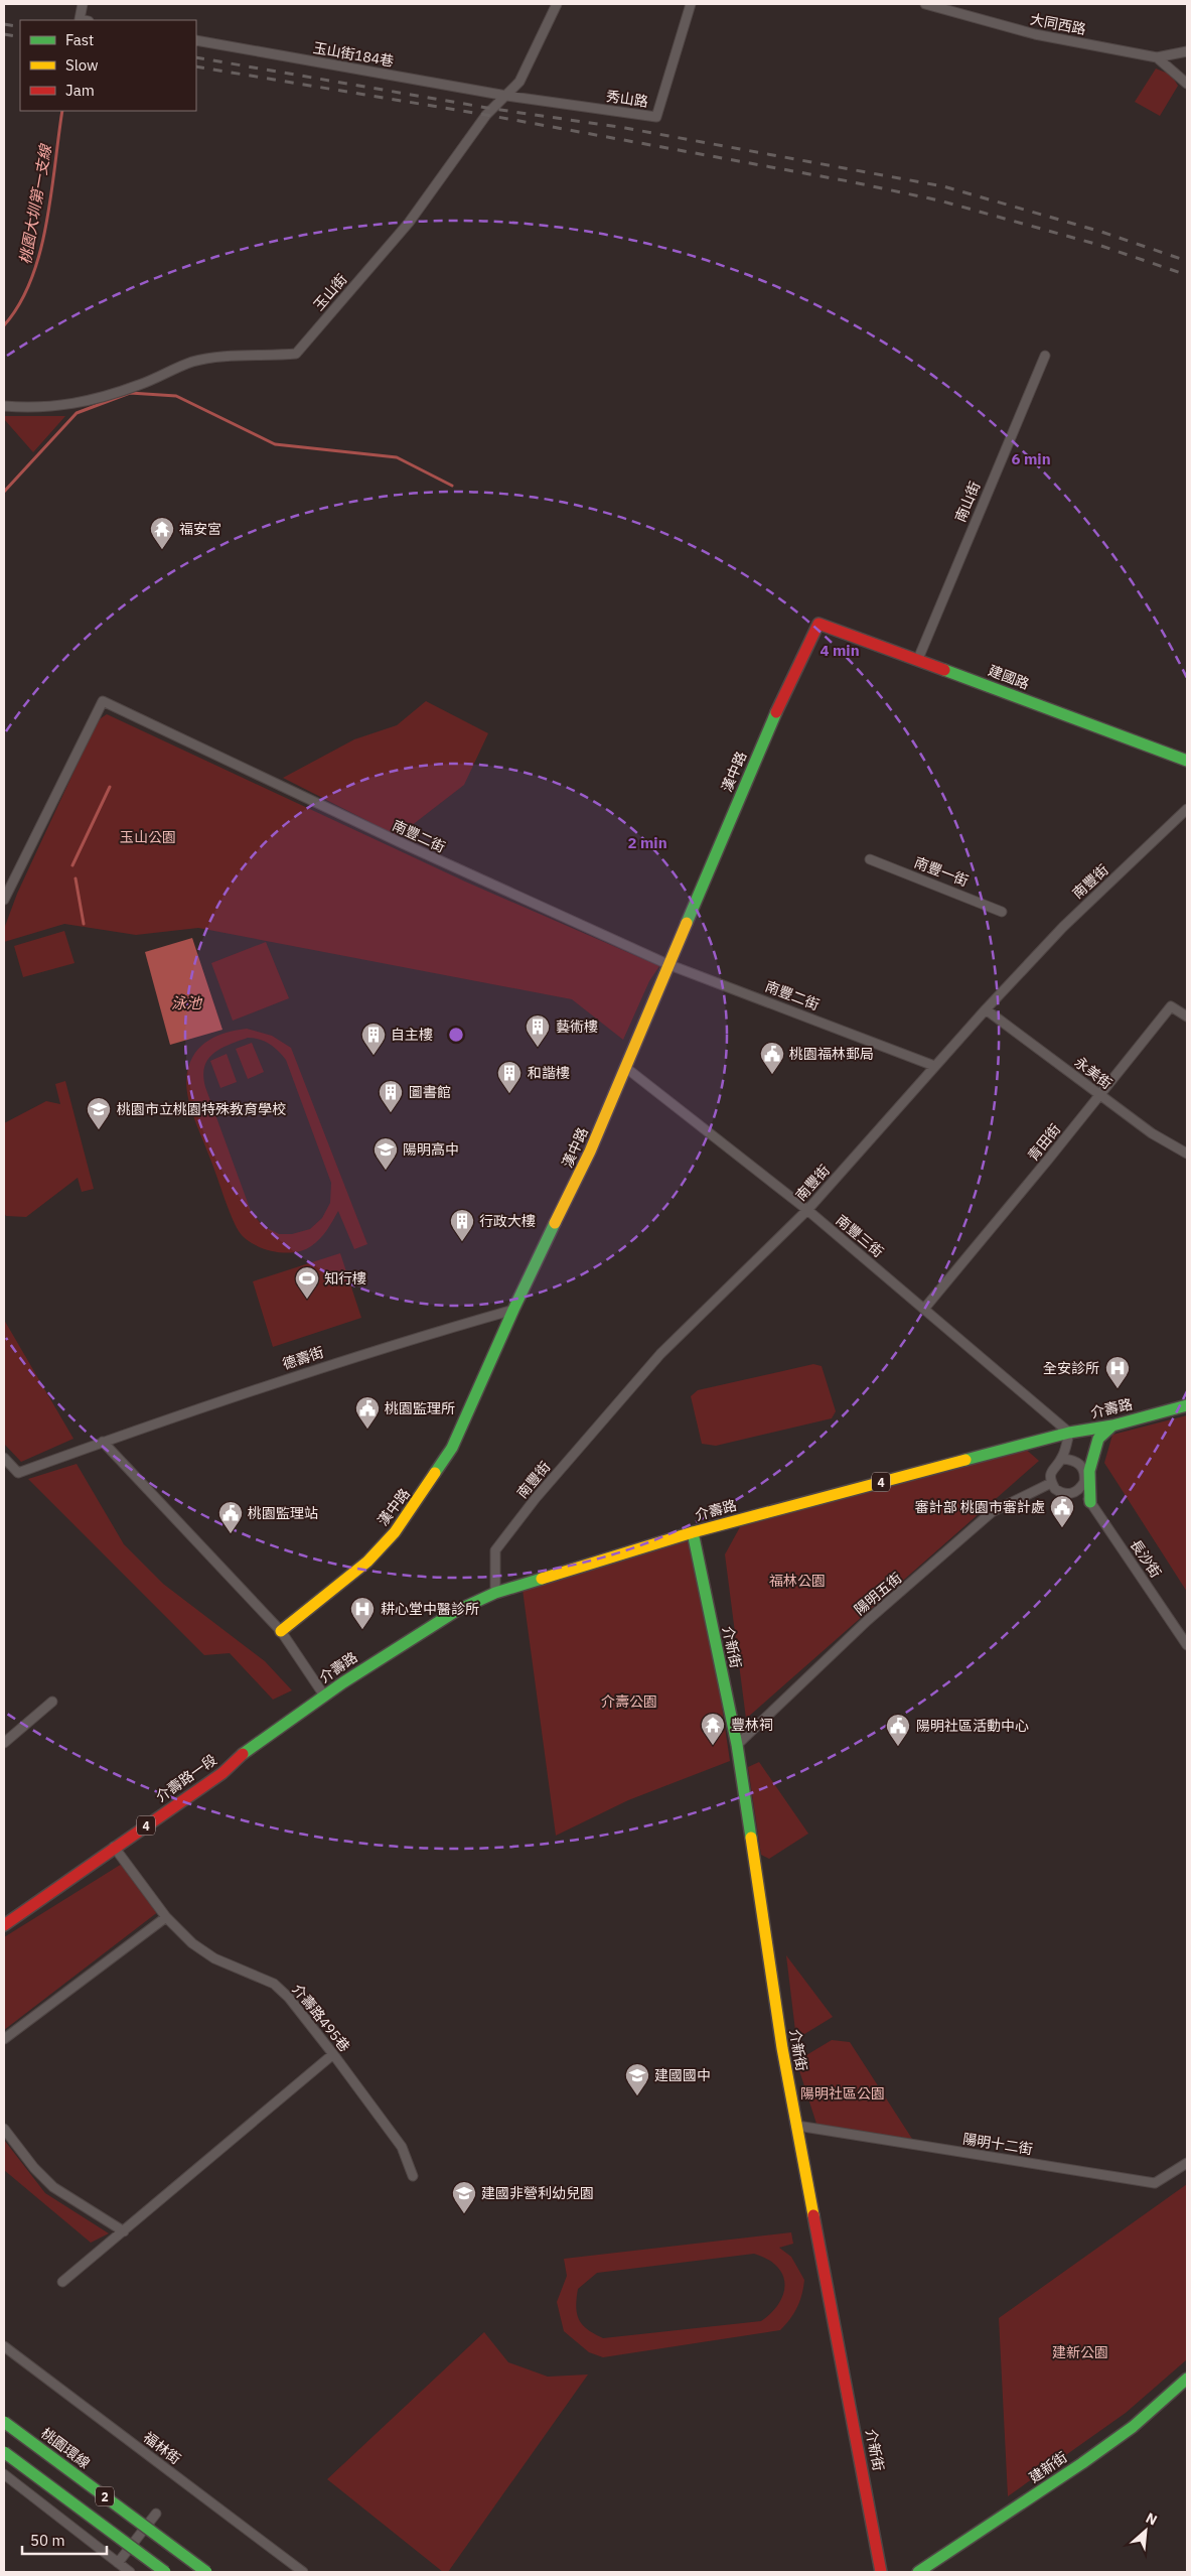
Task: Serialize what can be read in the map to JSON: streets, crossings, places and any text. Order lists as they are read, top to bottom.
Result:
{
  "streets": {
    "main road": [
      "建國路",
      "漢中路",
      "介壽路",
      "4",
      "介新街",
      "介壽路一段",
      "桃園環線",
      "建新街",
      "2"
    ],
    "street": [
      "大同西路",
      "玉山街184巷",
      "秀山路",
      "玉山街",
      "南山街",
      "南豐二街",
      "南豐一街",
      "南豐街",
      "永美街",
      "青田街",
      "南豐三街",
      "德壽街",
      "長沙街",
      "陽明五街",
      "介壽路495巷",
      "陽明十二街",
      "福林街"
    ]
  },
  "crossings": [
    ["玉山街184巷", "秀山路"],
    ["玉山街184巷", "玉山街"],
    ["秀山路", "玉山街"],
    ["南山街", "建國路"],
    ["建國路", "漢中路"],
    ["漢中路", "南豐二街"],
    ["漢中路", "南豐三街"],
    ["漢中路", "德壽街"],
    ["南豐二街", "南豐街"],
    ["南豐街", "永美街"],
    ["南豐街", "南豐三街"],
    ["南豐街", "介壽路"],
    ["永美街", "青田街"],
    ["青田街", "南豐三街"],
    ["南豐三街", "介壽路"],
    ["介壽路", "介新街"],
    ["介壽路", "介壽路一段"],
    ["長沙街", "陽明五街"],
    ["陽明五街", "介新街"],
    ["介新街", "陽明十二街"],
    ["介壽路一段", "介壽路495巷"]
  ],
  "water": ["桃園大圳第一支線", "泳池"],
  "parks": [
    "玉山公園",
    "福林公園",
    "介壽公園",
    "陽明社區公園",
    "建新公園"
  ],
  "places": {
    "temple": ["福安宮", "豐林祠"],
    "building": [
      "藝術樓",
      "自主樓",
      "和諧樓",
      "圖書館",
      "行政大樓"
    ],
    "public building": [
      "桃園福林郵局",
      "桃園監理所",
      "審計部 桃園市審計處",
      "桃園監理站",
      "陽明社區活動中心"
    ],
    "school or university": [
      "桃園市立桃園特殊教育學校",
      "陽明高中",
      "建國國中",
      "建國非營利幼兒園"
    ],
    "sports": ["知行樓"],
    "hospital": ["全安診所", "耕心堂中醫診所"]
  },
  "legend": ["Fast", "Slow", "Jam"],
  "scale_bar": "50 m",
  "north": "top right",
  "rings": ["6 min", "4 min", "2 min"]
}
